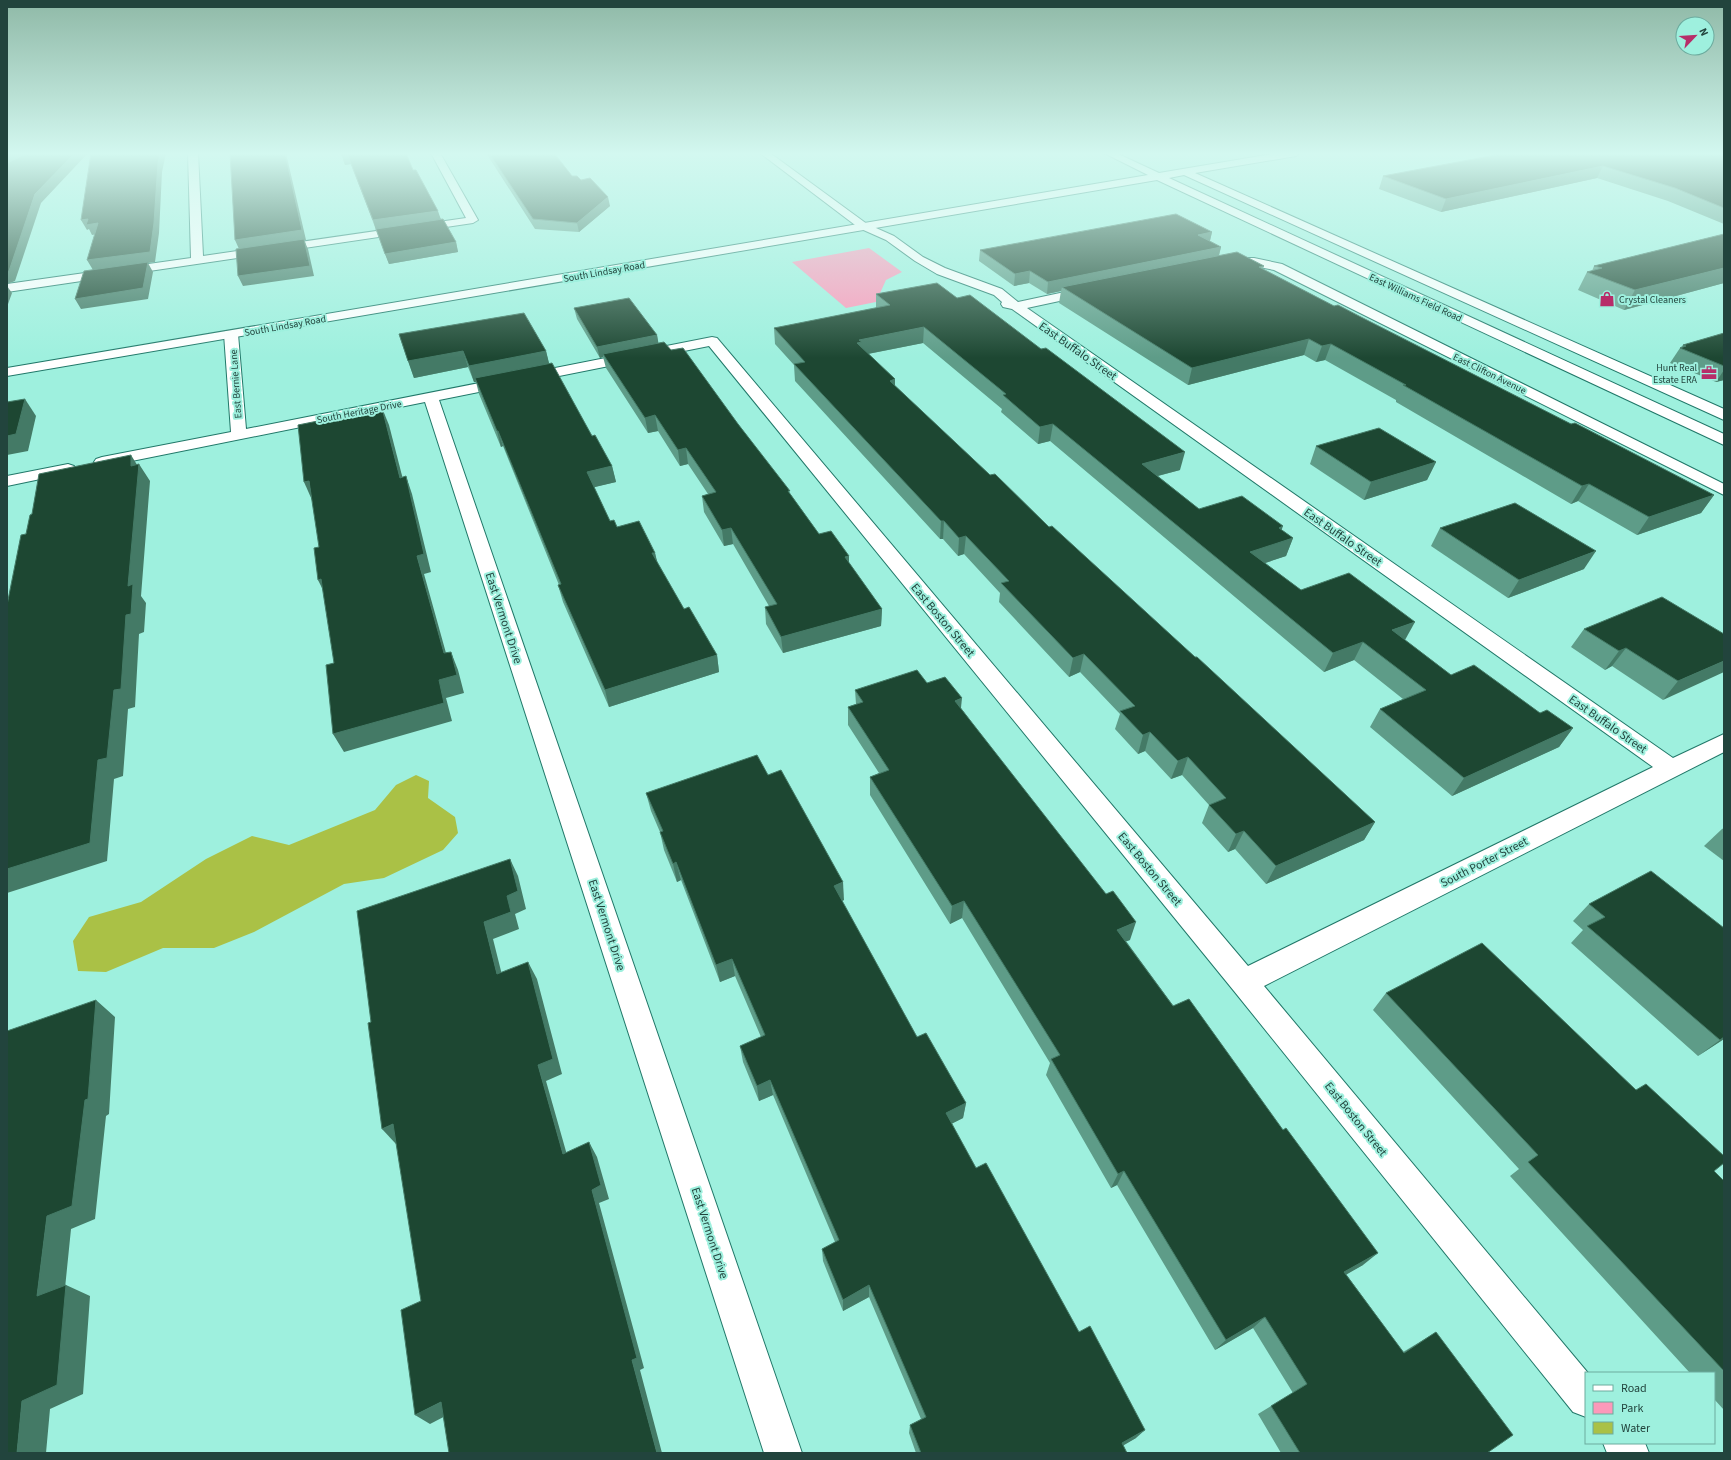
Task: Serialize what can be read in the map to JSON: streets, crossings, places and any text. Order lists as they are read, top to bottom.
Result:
{
  "streets": {
    "street": [
      "South Lindsay Road",
      "East Williams Field Road",
      "East Buffalo Street",
      "East Clifton Avenue",
      "East Bernie Lane",
      "South Heritage Drive",
      "East Vermont Drive",
      "East Boston Street",
      "South Porter Street"
    ]
  },
  "crossings": [
    ["South Lindsay Road", "East Buffalo Street"],
    ["South Lindsay Road", "East Bernie Lane"],
    ["East Buffalo Street", "South Porter Street"],
    ["East Bernie Lane", "South Heritage Drive"],
    ["South Heritage Drive", "East Vermont Drive"],
    ["South Heritage Drive", "East Boston Street"],
    ["East Boston Street", "South Porter Street"]
  ],
  "places": {
    "shop": ["Crystal Cleaners"],
    "office": ["Hunt Real Estate ERA"]
  },
  "legend": ["Road", "Park", "Water"],
  "north": "top right"
}
